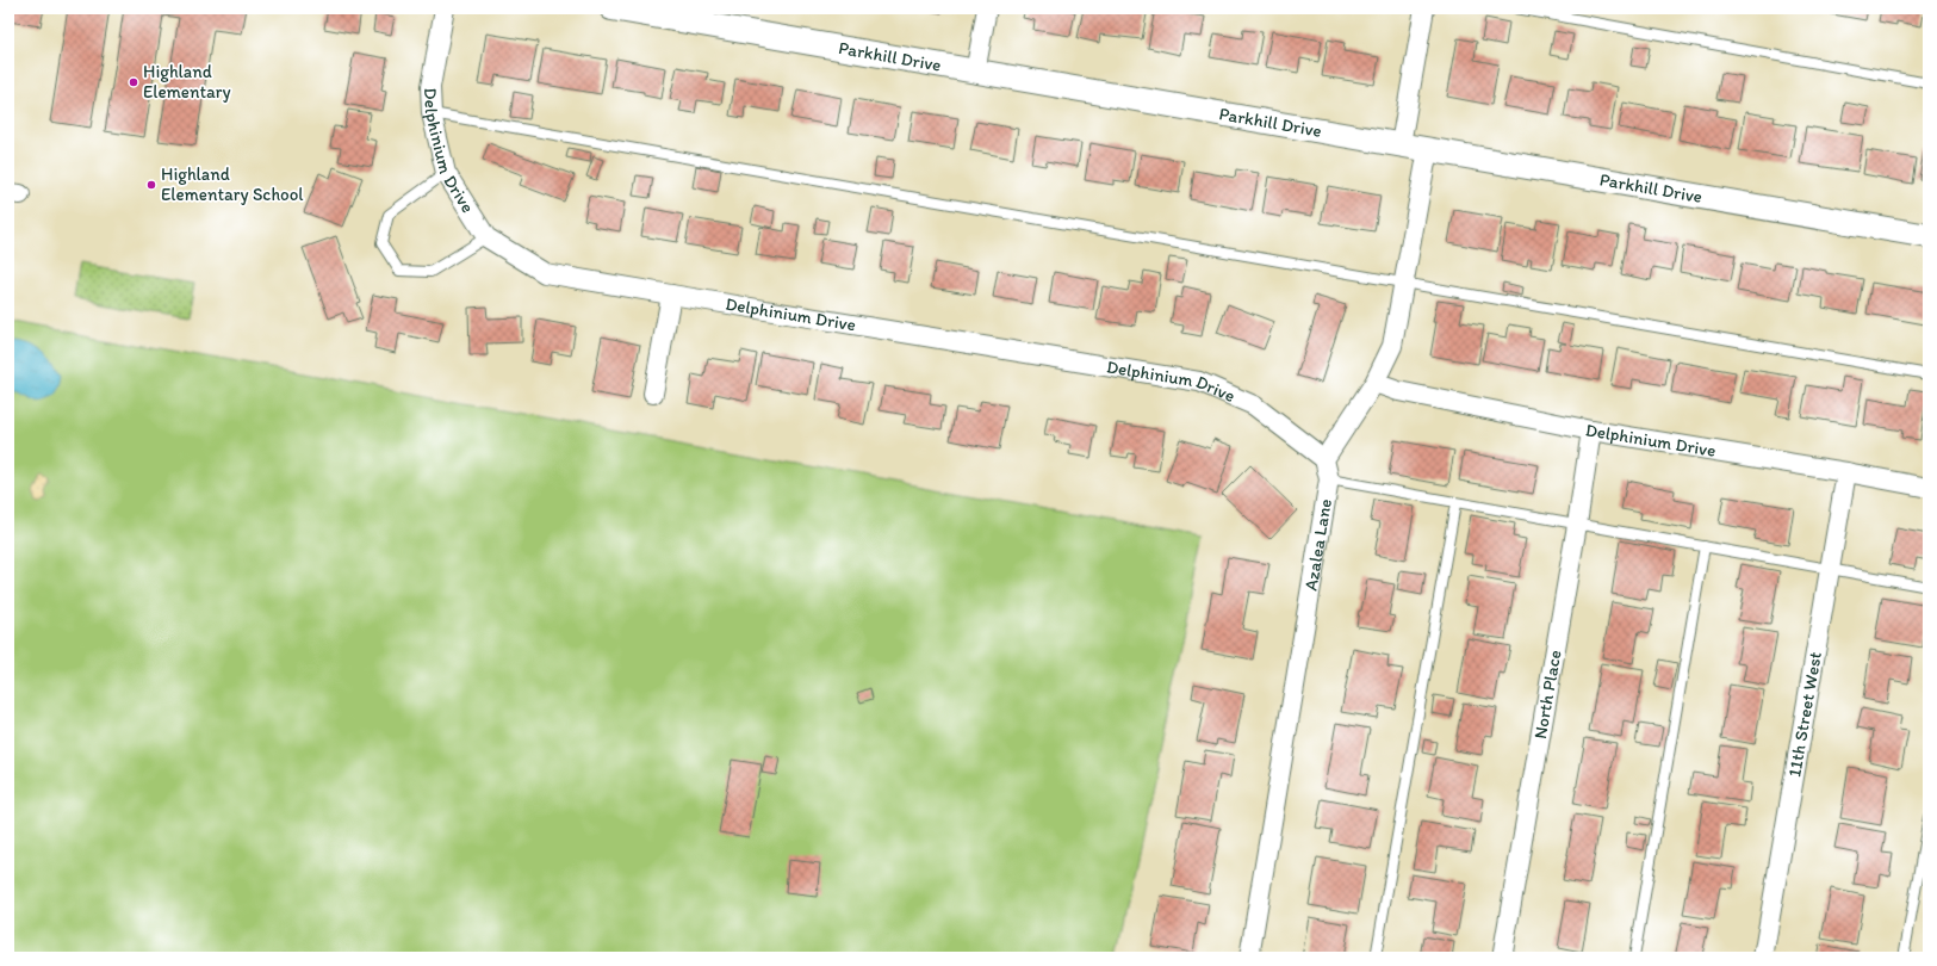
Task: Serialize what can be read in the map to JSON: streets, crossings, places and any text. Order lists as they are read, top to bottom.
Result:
{
  "streets": {
    "street": [
      "Parkhill Drive",
      "Delphinium Drive",
      "Azalea Lane",
      "North Place",
      "11th Street West"
    ]
  },
  "crossings": [
    ["Delphinium Drive", "Azalea Lane"],
    ["Delphinium Drive", "North Place"],
    ["Delphinium Drive", "11th Street West"]
  ],
  "places": ["Highland Elementary", "Highland Elementary School"]
}
